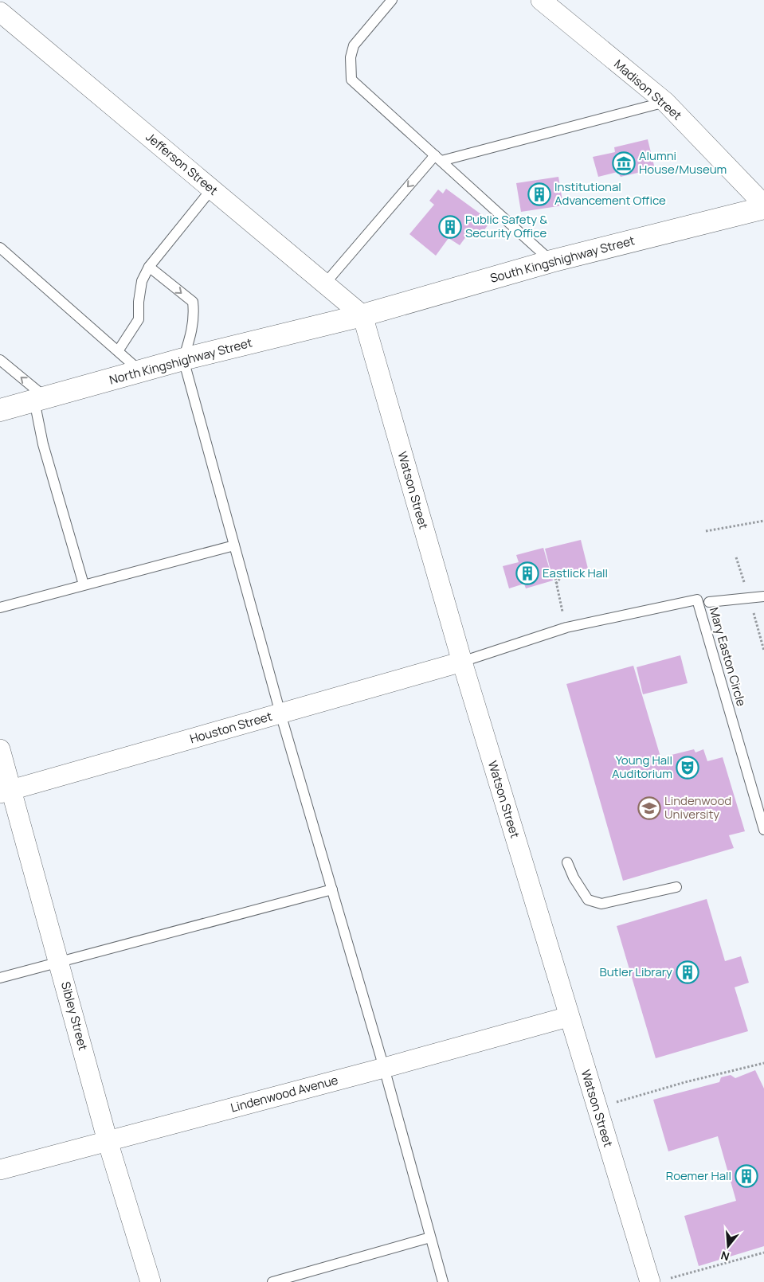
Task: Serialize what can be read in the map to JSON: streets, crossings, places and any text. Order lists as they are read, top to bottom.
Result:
{
  "streets": {
    "main road": ["South Kingshighway Street", "North Kingshighway Street"],
    "street": [
      "Madison Street",
      "Jefferson Street",
      "Watson Street",
      "Houston Street",
      "Sibley Street",
      "Lindenwood Avenue"
    ],
    "lane": ["Mary Easton Circle"]
  },
  "crossings": [
    ["Madison Street", "South Kingshighway Street"],
    ["Jefferson Street", "South Kingshighway Street"],
    ["Jefferson Street", "North Kingshighway Street"],
    ["Jefferson Street", "Watson Street"],
    ["South Kingshighway Street", "North Kingshighway Street"],
    ["South Kingshighway Street", "Watson Street"],
    ["North Kingshighway Street", "Watson Street"],
    ["Watson Street", "Mary Easton Circle"],
    ["Watson Street", "Houston Street"],
    ["Watson Street", "Lindenwood Avenue"],
    ["Mary Easton Circle", "Houston Street"],
    ["Houston Street", "Sibley Street"],
    ["Sibley Street", "Lindenwood Avenue"]
  ],
  "places": {
    "museum": ["Alumni House/Museum"],
    "building": [
      "Institutional Advancement Office",
      "Public Safety & Security Office",
      "Eastlick Hall",
      "Butler Library",
      "Roemer Hall"
    ],
    "theatre": ["Young Hall Auditorium"],
    "school or university": ["Lindenwood University"]
  },
  "north": "bottom"
}
